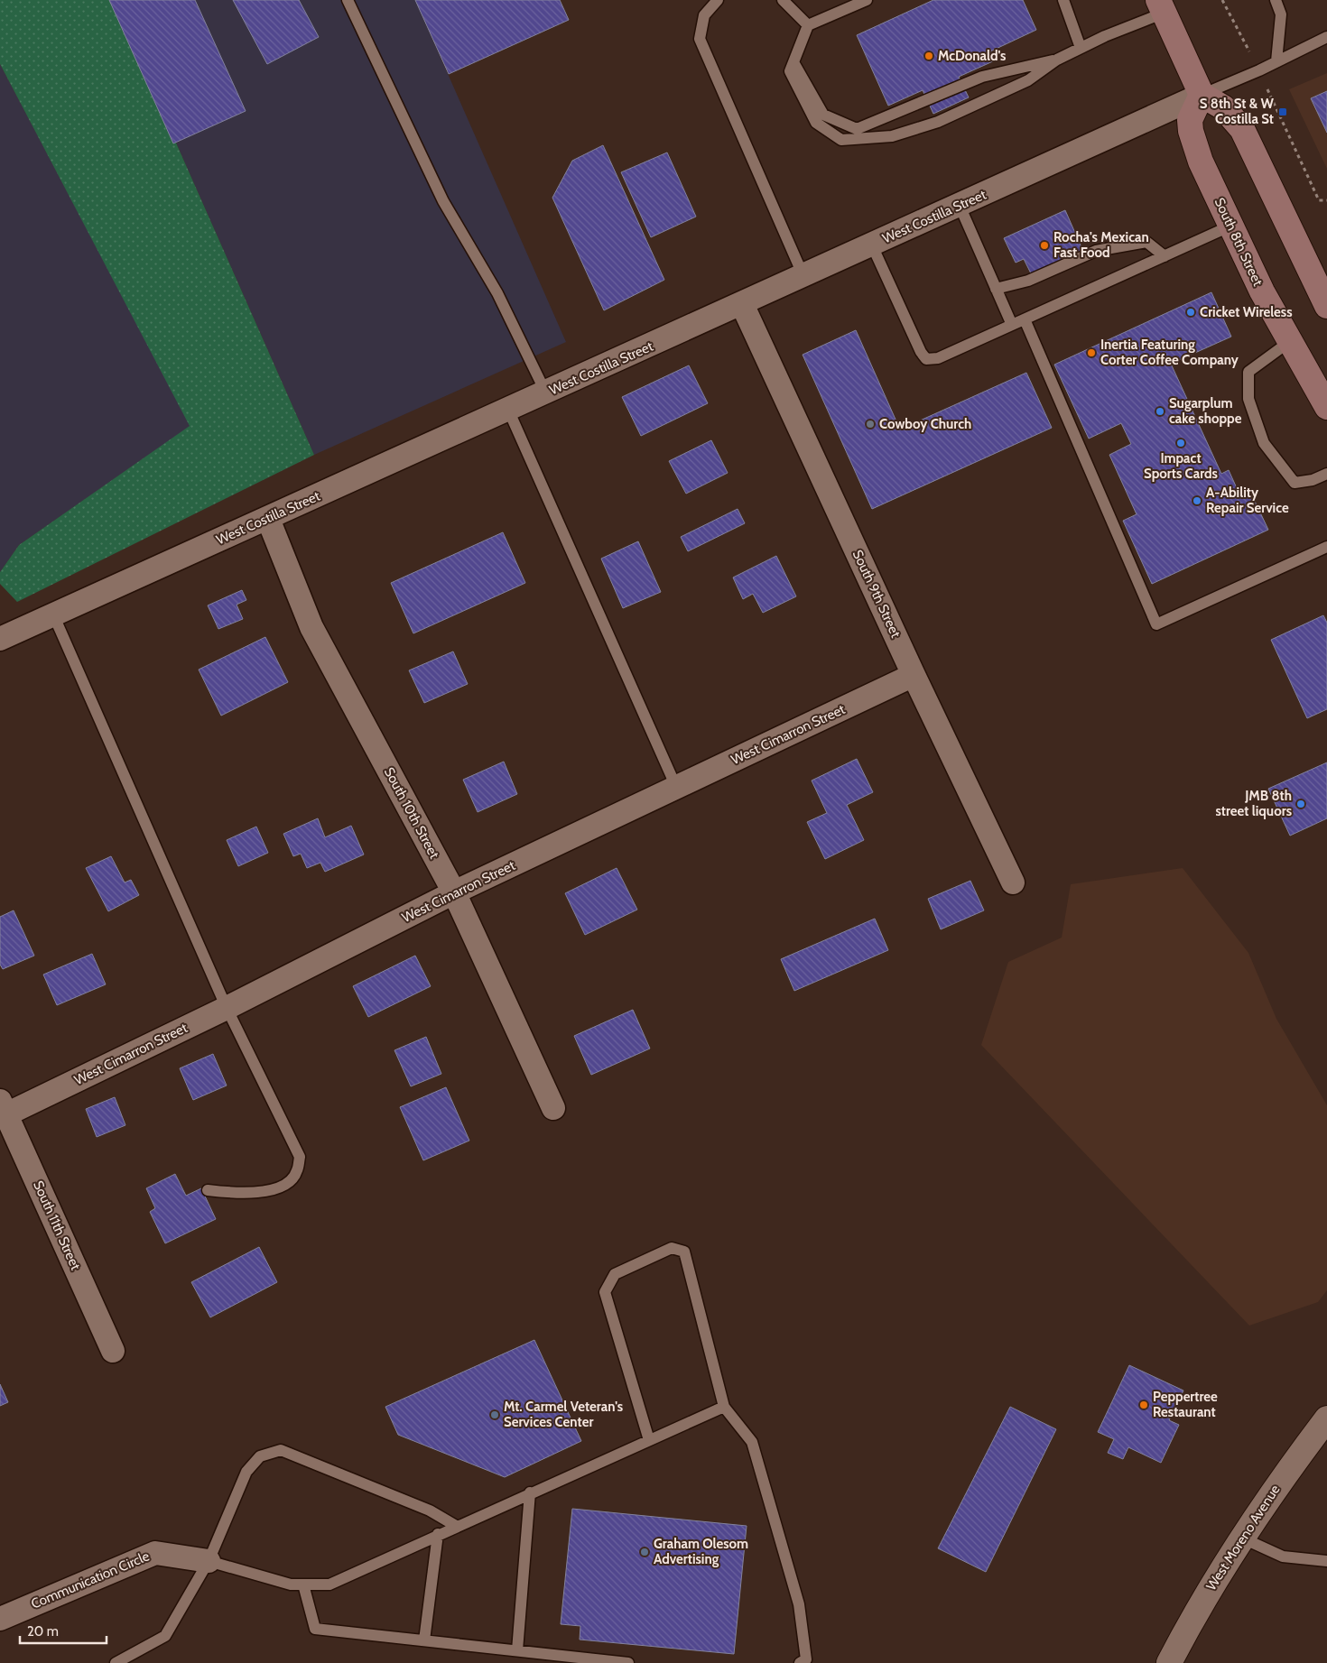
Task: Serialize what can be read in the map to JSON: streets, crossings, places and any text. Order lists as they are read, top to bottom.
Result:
{
  "streets": {
    "main road": ["South 8th Street"],
    "street": [
      "West Costilla Street",
      "South 9th Street",
      "West Cimarron Street",
      "South 10th Street",
      "South 11th Street",
      "West Moreno Avenue",
      "Communication Circle"
    ]
  },
  "crossings": [
    ["West Costilla Street", "South 8th Street"],
    ["West Costilla Street", "South 9th Street"],
    ["West Costilla Street", "South 10th Street"],
    ["South 9th Street", "West Cimarron Street"],
    ["West Cimarron Street", "South 10th Street"],
    ["West Cimarron Street", "South 11th Street"]
  ],
  "places": {
    "other": [
      "McDonald's",
      "Rocha's Mexican Fast Food",
      "Cricket Wireless",
      "Inertia Featuring Corter Coffee Company",
      "Sugarplum cake shoppe",
      "Cowboy Church",
      "Impact Sports Cards",
      "A-Ability Repair Service",
      "JMB 8th street liquors",
      "Peppertree Restaurant",
      "Mt. Carmel Veteran's Services Center",
      "Graham Olesom Advertising"
    ],
    "transit": ["S 8th St & W Costilla St"]
  },
  "scale_bar": "20 m"
}
